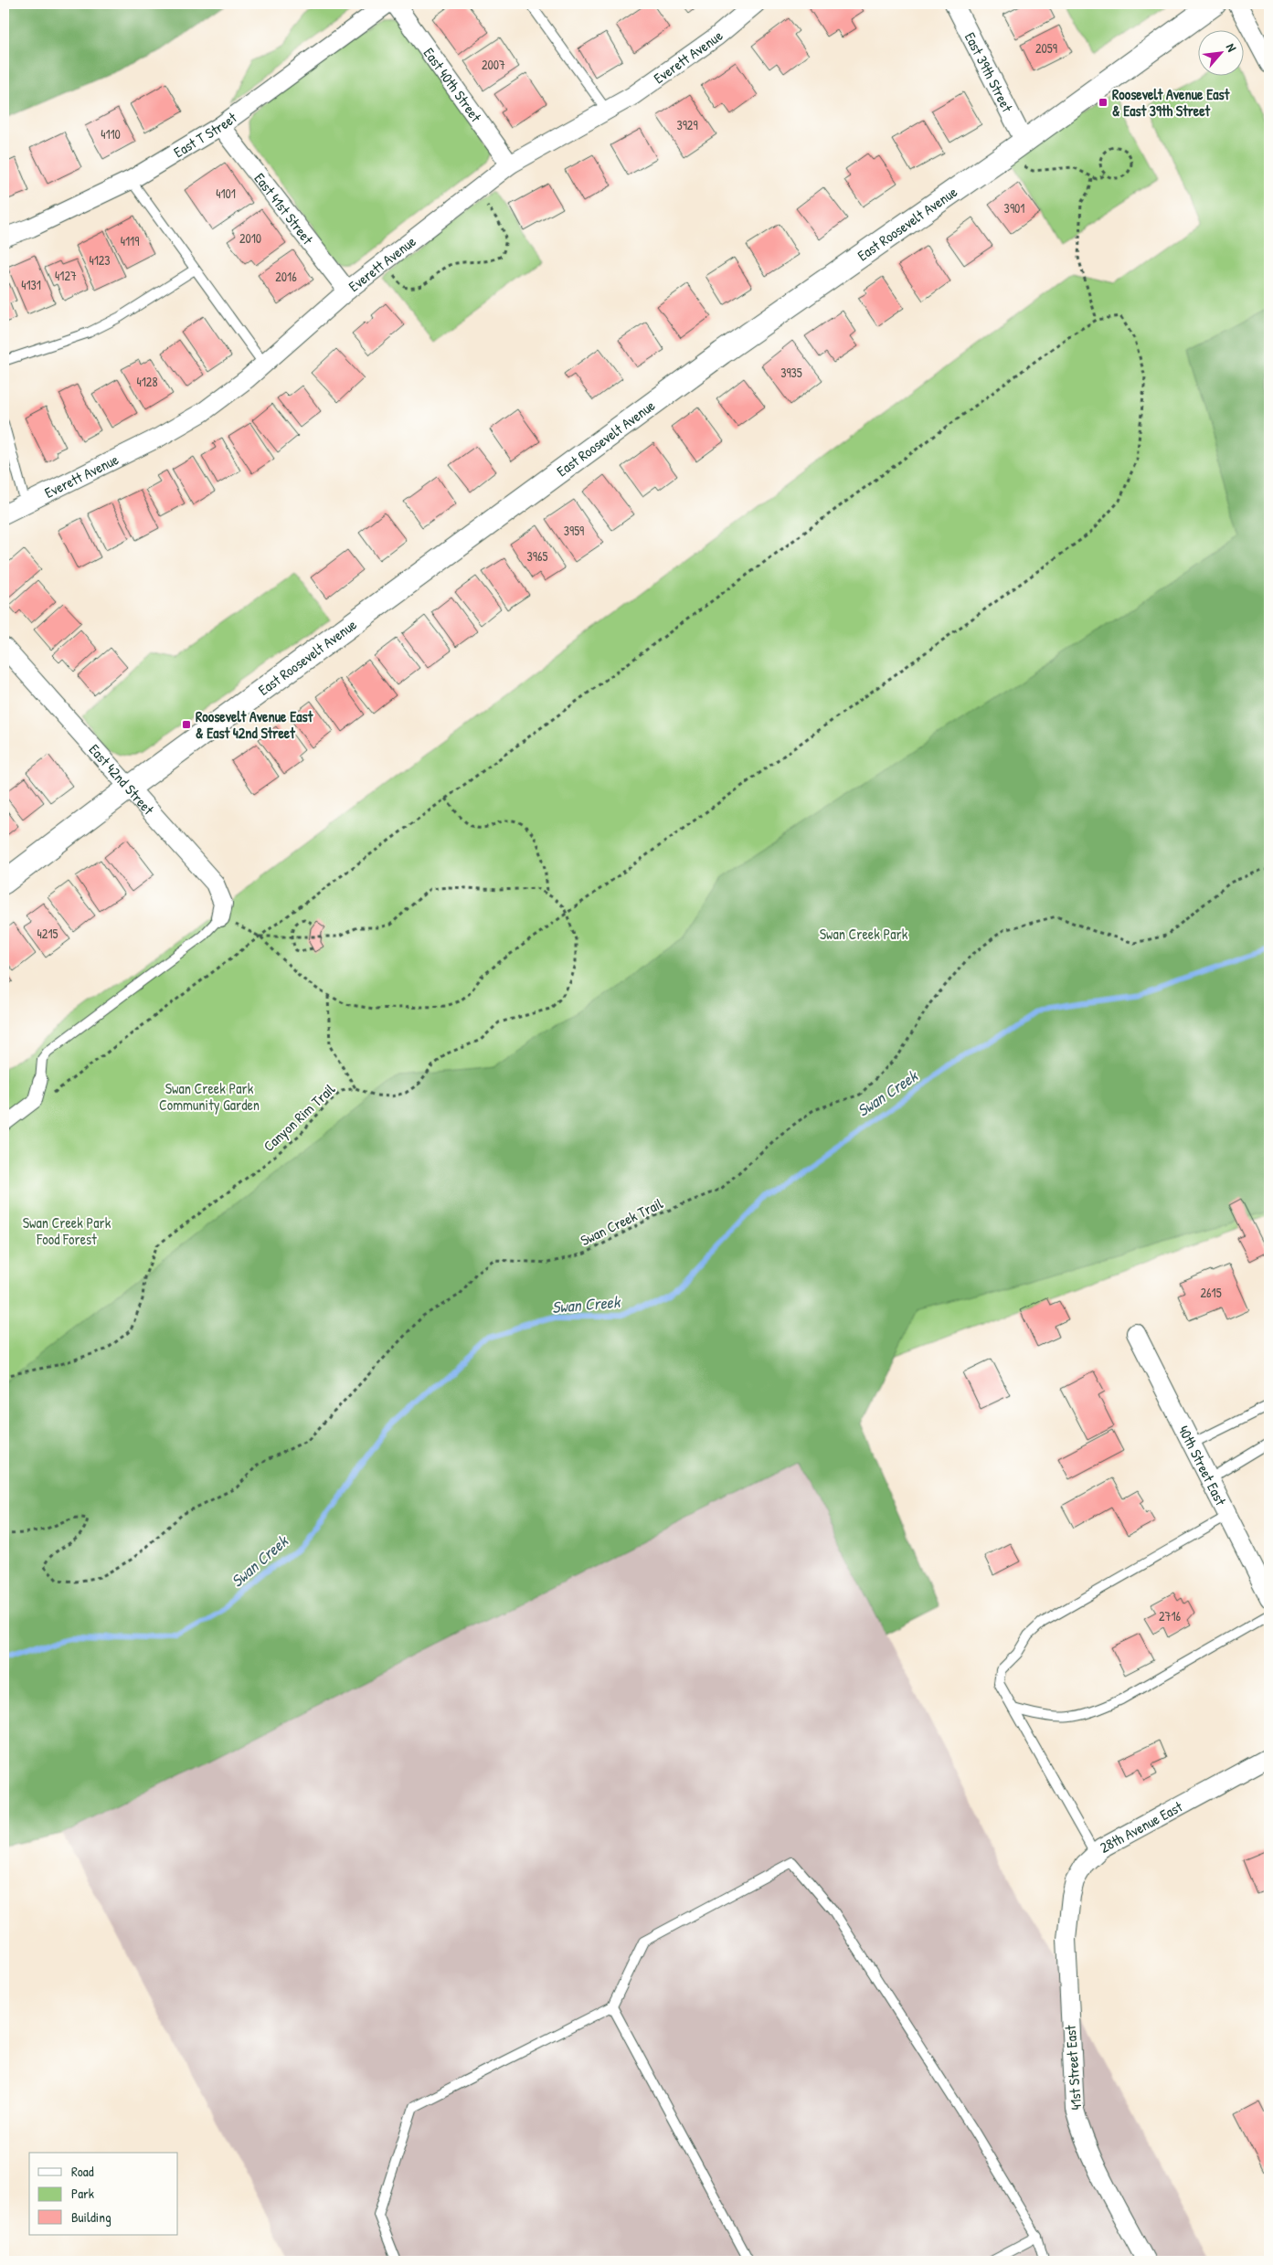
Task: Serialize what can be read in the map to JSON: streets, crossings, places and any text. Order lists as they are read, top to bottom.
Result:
{
  "streets": {
    "street": [
      "Everett Avenue",
      "East 39th Street",
      "East 40th Street",
      "East T Street",
      "East 41st Street",
      "East Roosevelt Avenue",
      "East 42nd Street",
      "40th Street East",
      "28th Avenue East",
      "41st Street East"
    ],
    "path": ["Canyon Rim Trail", "Swan Creek Trail"]
  },
  "crossings": [
    ["Everett Avenue", "East 40th Street"],
    ["Everett Avenue", "East 41st Street"],
    ["East 39th Street", "East Roosevelt Avenue"],
    ["East T Street", "East 41st Street"],
    ["East Roosevelt Avenue", "East 42nd Street"],
    ["28th Avenue East", "41st Street East"]
  ],
  "water": ["Swan Creek"],
  "parks": ["Swan Creek Park", "Swan Creek Park Community Garden", "Swan Creek Park Food Forest"],
  "places": {
    "transit": ["Roosevelt Avenue East & East 39th Street", "Roosevelt Avenue East & East 42nd Street"]
  },
  "house_numbers": [
    "2059",
    "2007",
    "3929",
    "4110",
    "4101",
    "3901",
    "2010",
    "4119",
    "4123",
    "4127",
    "2016",
    "4131",
    "3935",
    "4128",
    "3959",
    "3965",
    "4215",
    "2615",
    "2716"
  ],
  "legend": ["Road", "Park", "Building"],
  "north": "top right"
}
